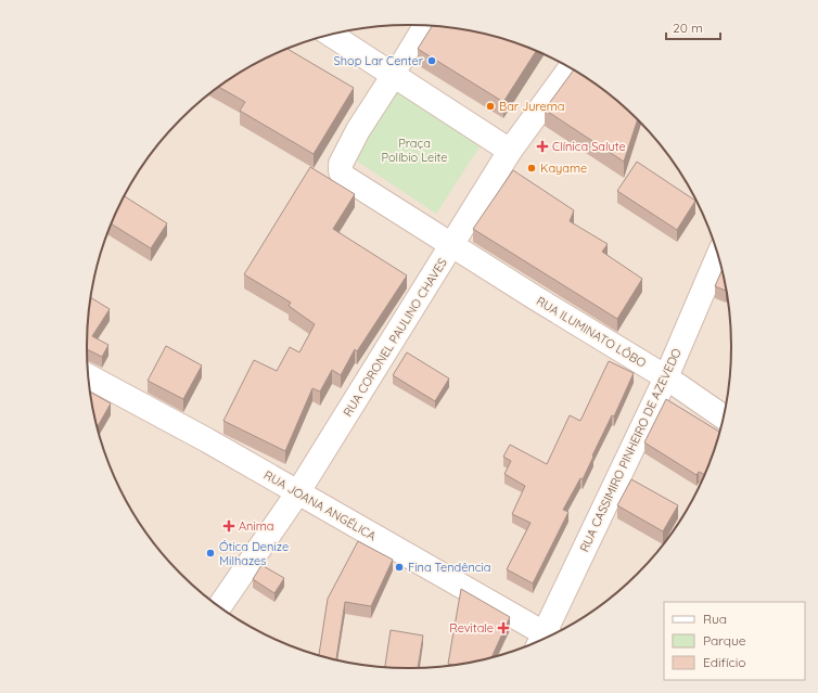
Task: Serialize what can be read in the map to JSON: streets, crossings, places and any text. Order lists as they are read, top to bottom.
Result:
{
  "streets": {
    "street": [
      "RUA ILUMINATO LÔBO",
      "RUA CORONEL PAULINO CHAVES",
      "RUA CASSIMIRO PINHEIRO DE AZEVEDO",
      "RUA JOANA ANGÉLICA"
    ]
  },
  "crossings": [
    ["RUA ILUMINATO LÔBO", "RUA CORONEL PAULINO CHAVES"],
    ["RUA ILUMINATO LÔBO", "RUA CASSIMIRO PINHEIRO DE AZEVEDO"],
    ["RUA CORONEL PAULINO CHAVES", "RUA JOANA ANGÉLICA"]
  ],
  "parks": ["Praça Políbio Leite"],
  "places": {
    "other": [
      "Shop Lar Center",
      "Bar Jurema",
      "Kayame",
      "Ótica Denize Milhazes",
      "Fina Tendência"
    ],
    "health": ["Clínica Salute", "Anima", "Revitale"]
  },
  "legend": ["Rua", "Parque", "Edifício"],
  "scale_bar": "20 m"
}
